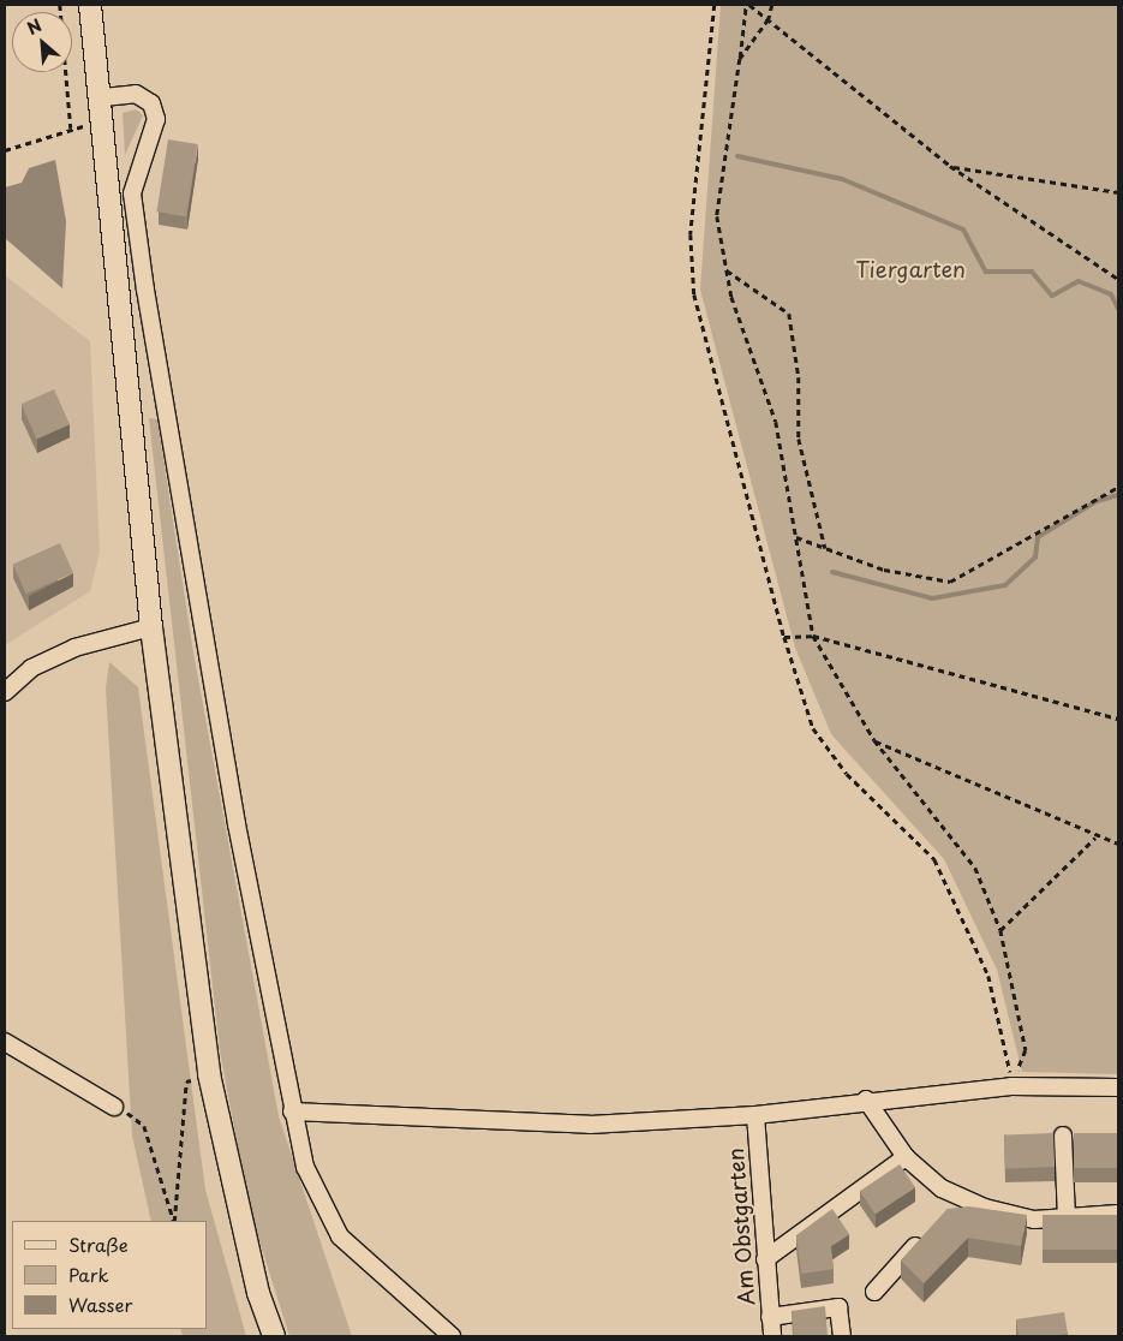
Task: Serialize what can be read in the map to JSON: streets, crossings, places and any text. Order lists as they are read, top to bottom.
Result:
{
  "streets": {
    "street": ["Am Obstgarten"]
  },
  "parks": ["Tiergarten"],
  "legend": ["Straße", "Park", "Wasser"],
  "north": "top left"
}
